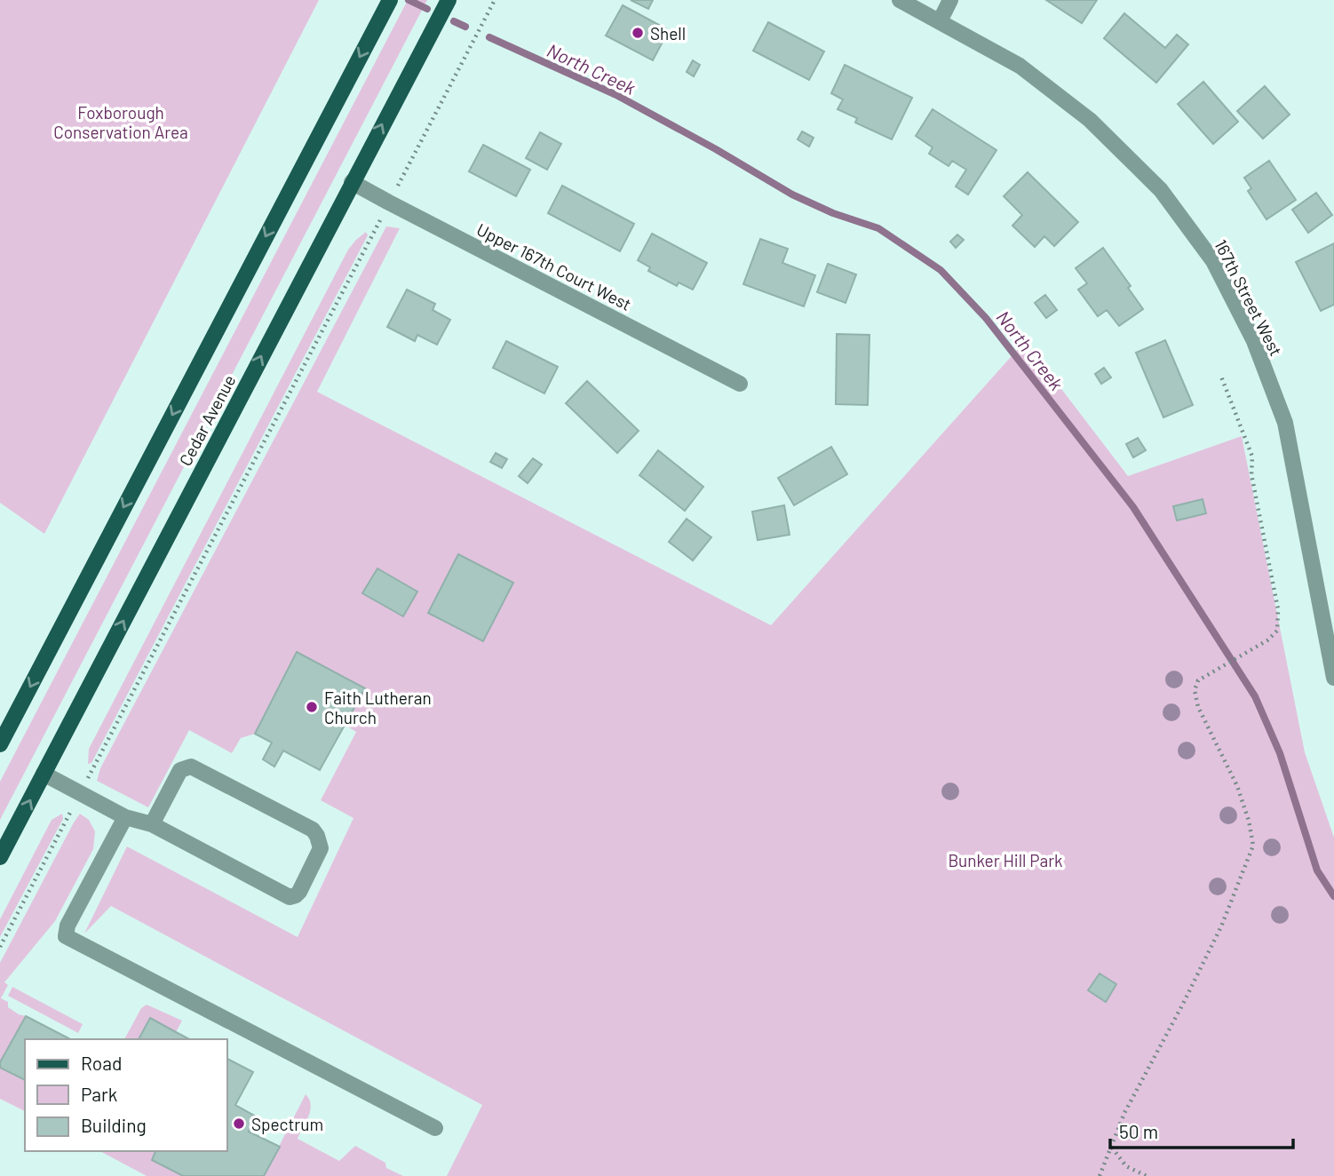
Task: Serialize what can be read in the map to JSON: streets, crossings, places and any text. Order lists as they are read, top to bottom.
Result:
{
  "streets": {
    "main road": ["Cedar Avenue"],
    "street": ["Upper 167th Court West", "167th Street West"]
  },
  "crossings": [
    ["Upper 167th Court West", "Cedar Avenue"]
  ],
  "water": ["North Creek"],
  "parks": ["Foxborough Conservation Area", "Bunker Hill Park"],
  "places": ["Shell", "Faith Lutheran Church", "Spectrum"],
  "legend": ["Road", "Park", "Building"],
  "scale_bar": "50 m"
}
